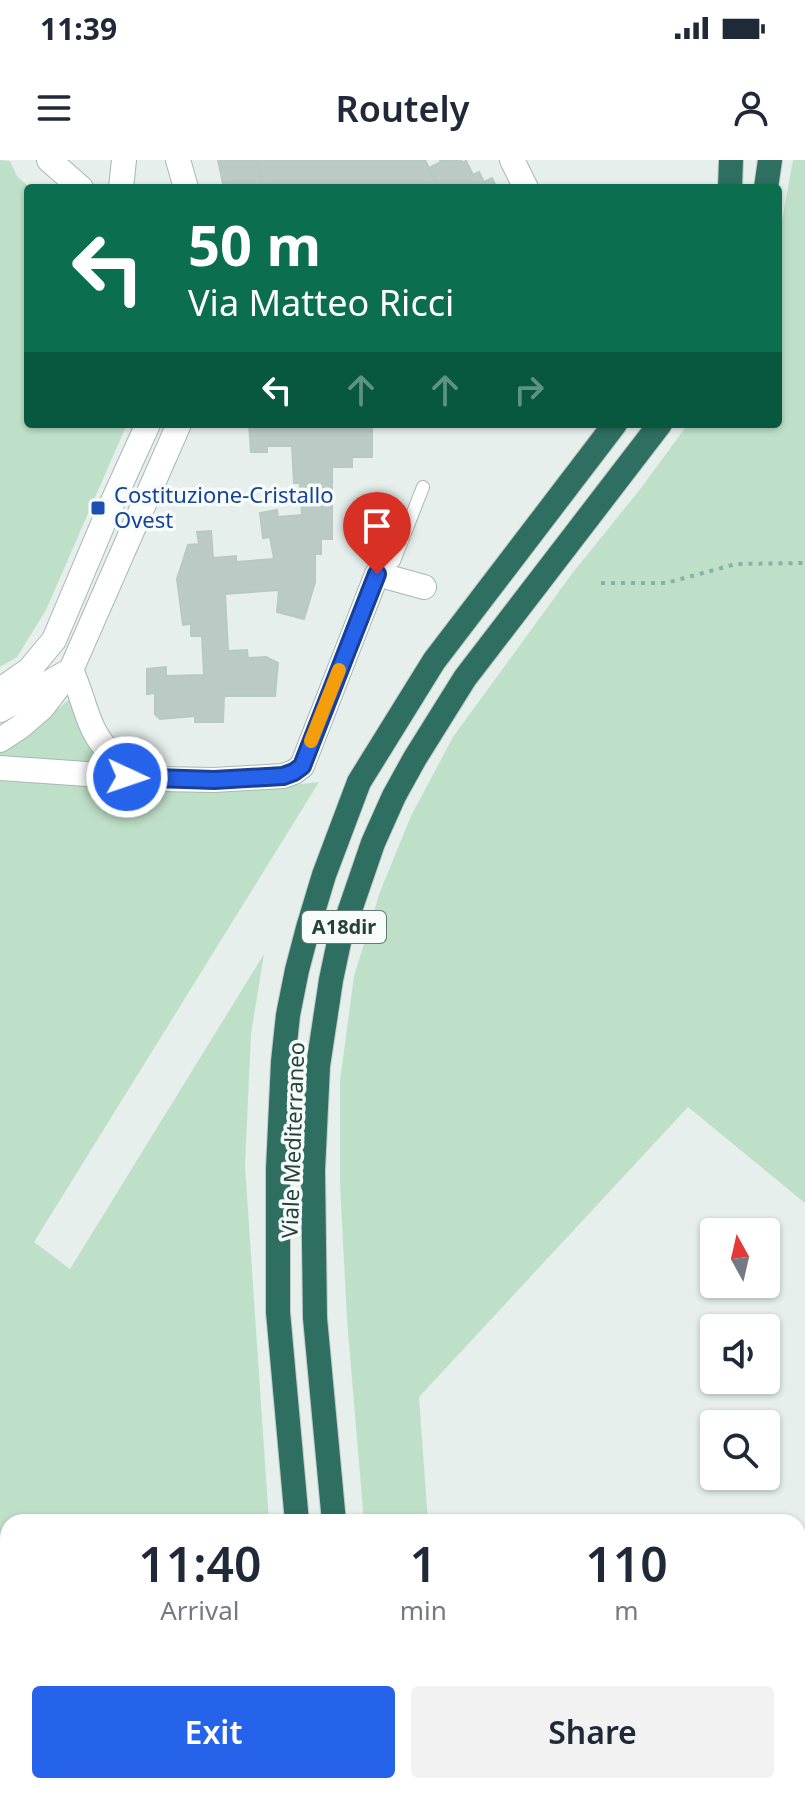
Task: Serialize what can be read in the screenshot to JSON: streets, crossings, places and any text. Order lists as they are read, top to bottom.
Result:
{
  "streets": {
    "highway": ["A18dir", "Viale Mediterraneo"]
  },
  "places": {
    "transit": ["Costituzione-Cristallo Ovest"]
  },
  "north": "top",
  "page": {
    "status": "11:39",
    "header": "Routely",
    "turn": ["50 m", "Via Matteo Ricci"],
    "eta": [
      "11:40",
      "Arrival",
      "1",
      "min",
      "110",
      "m"
    ],
    "buttons": ["Exit", "Share"]
  }
}
